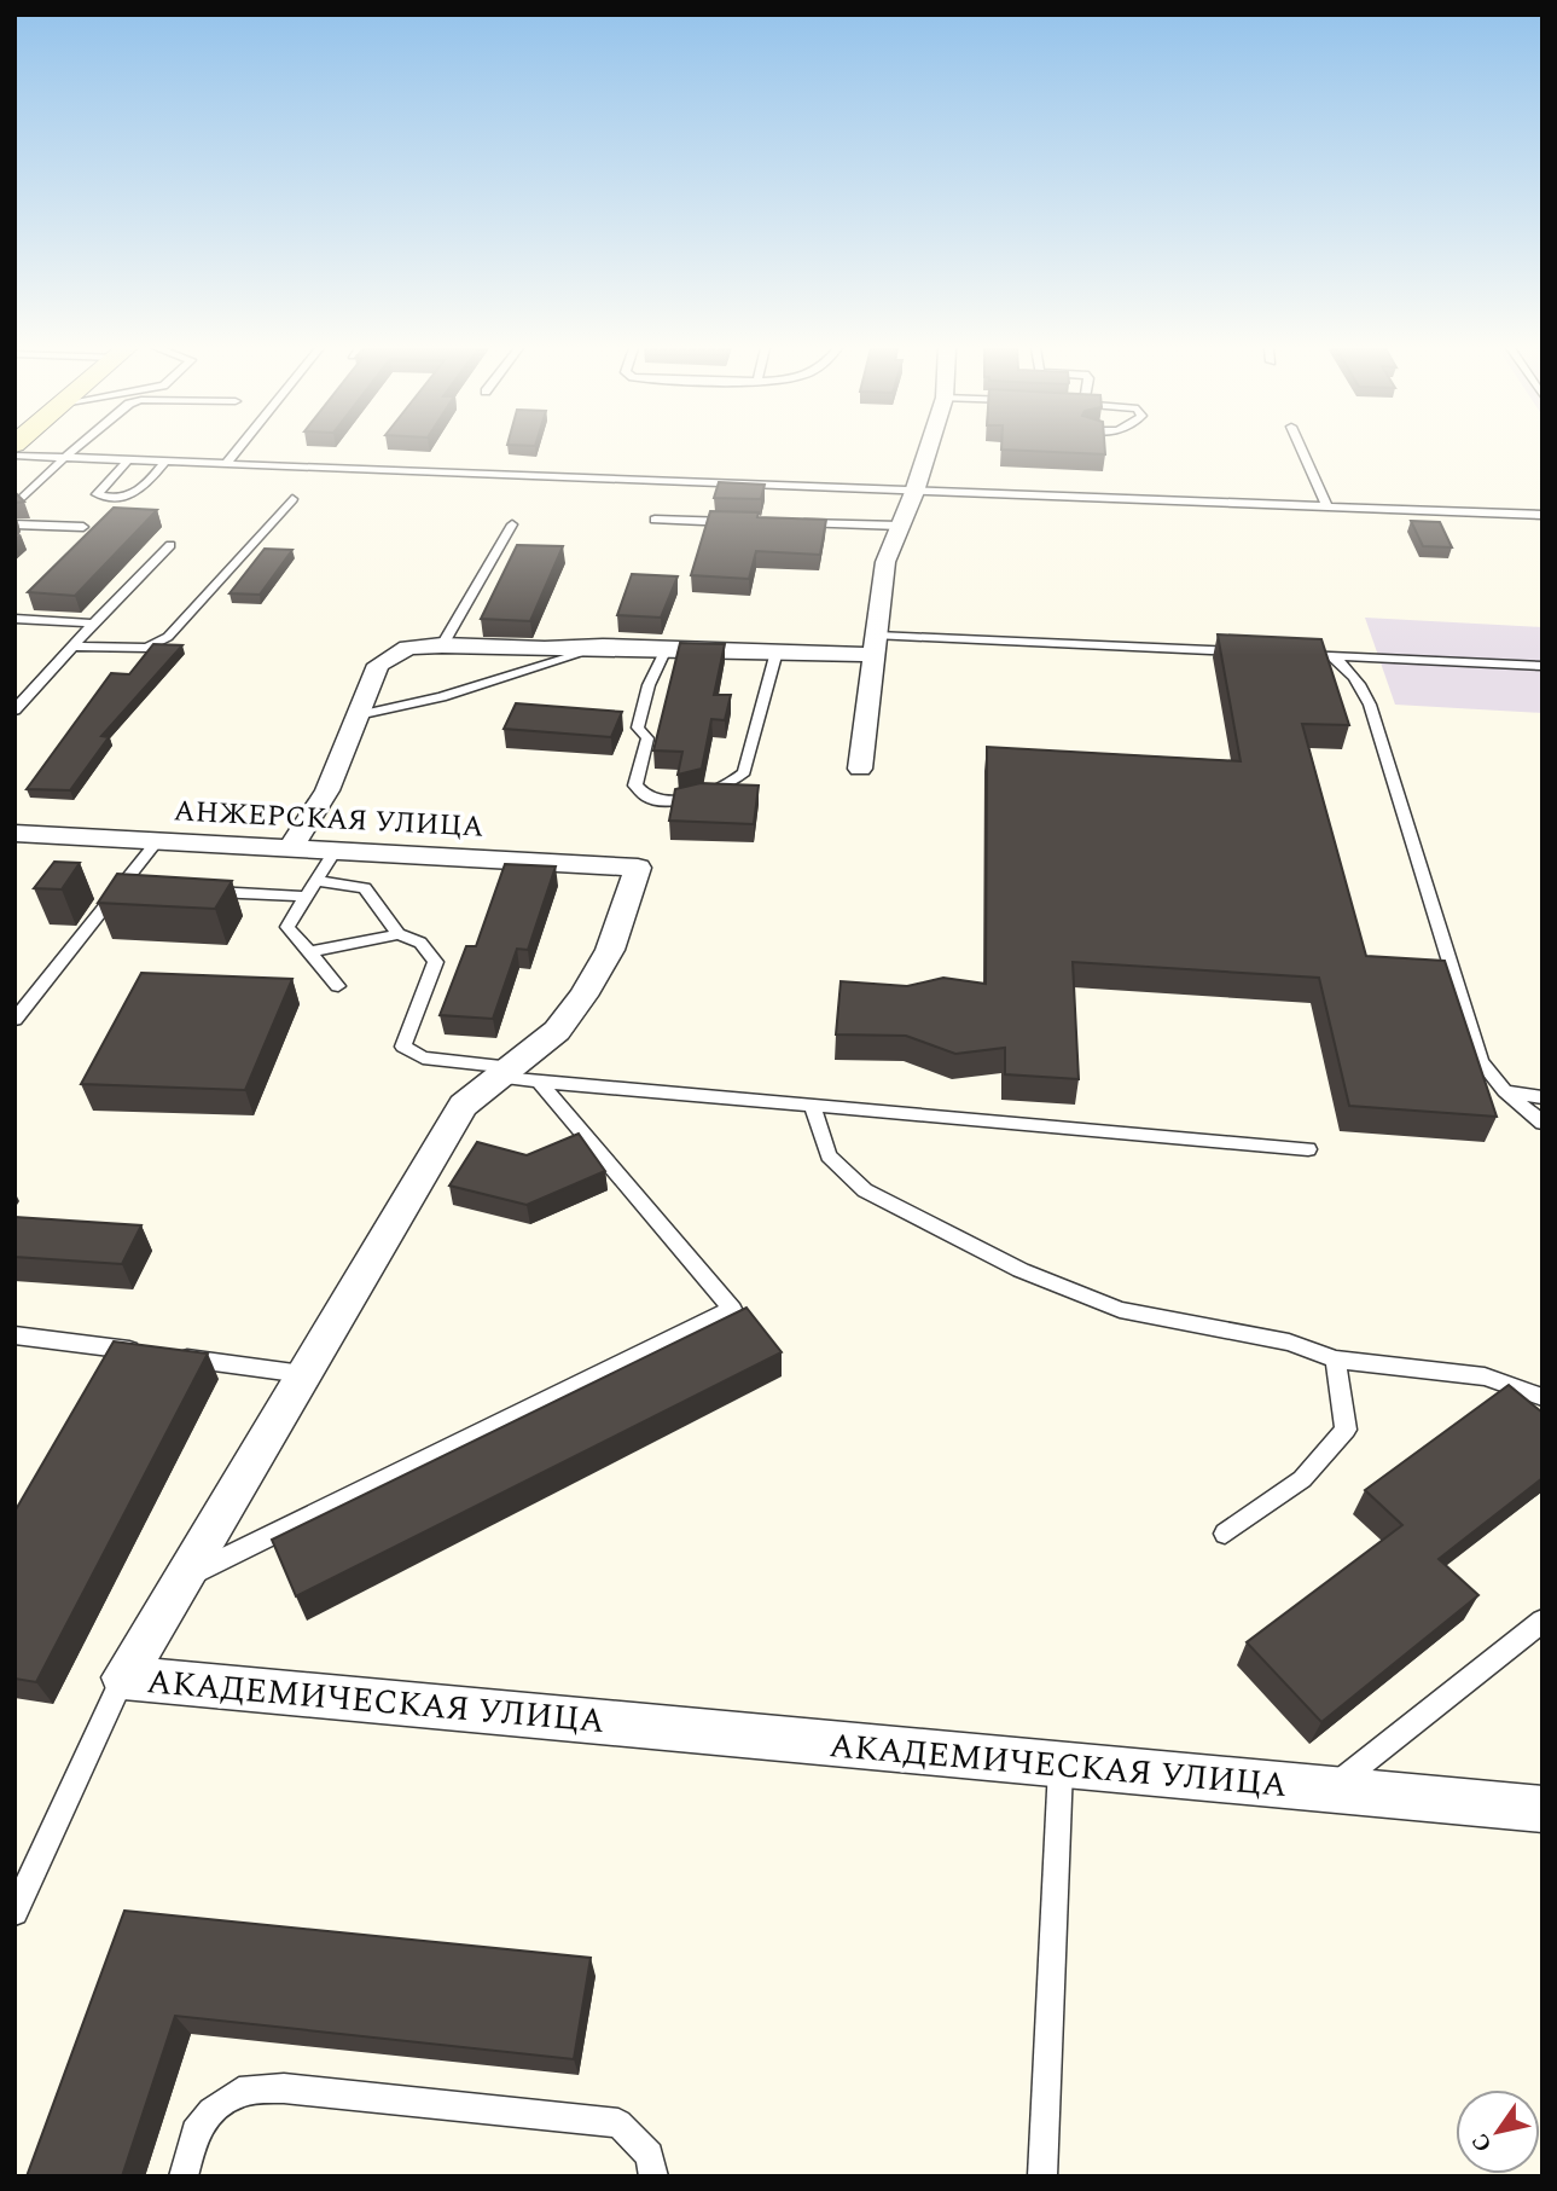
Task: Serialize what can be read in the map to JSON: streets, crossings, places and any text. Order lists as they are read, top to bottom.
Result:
{
  "streets": {
    "street": ["АНЖЕРСКАЯ УЛИЦА", "АКАДЕМИЧЕСКАЯ УЛИЦА"]
  },
  "crossings": [
    ["АНЖЕРСКАЯ УЛИЦА", "АКАДЕМИЧЕСКАЯ УЛИЦА"]
  ],
  "north": "bottom left"
}
